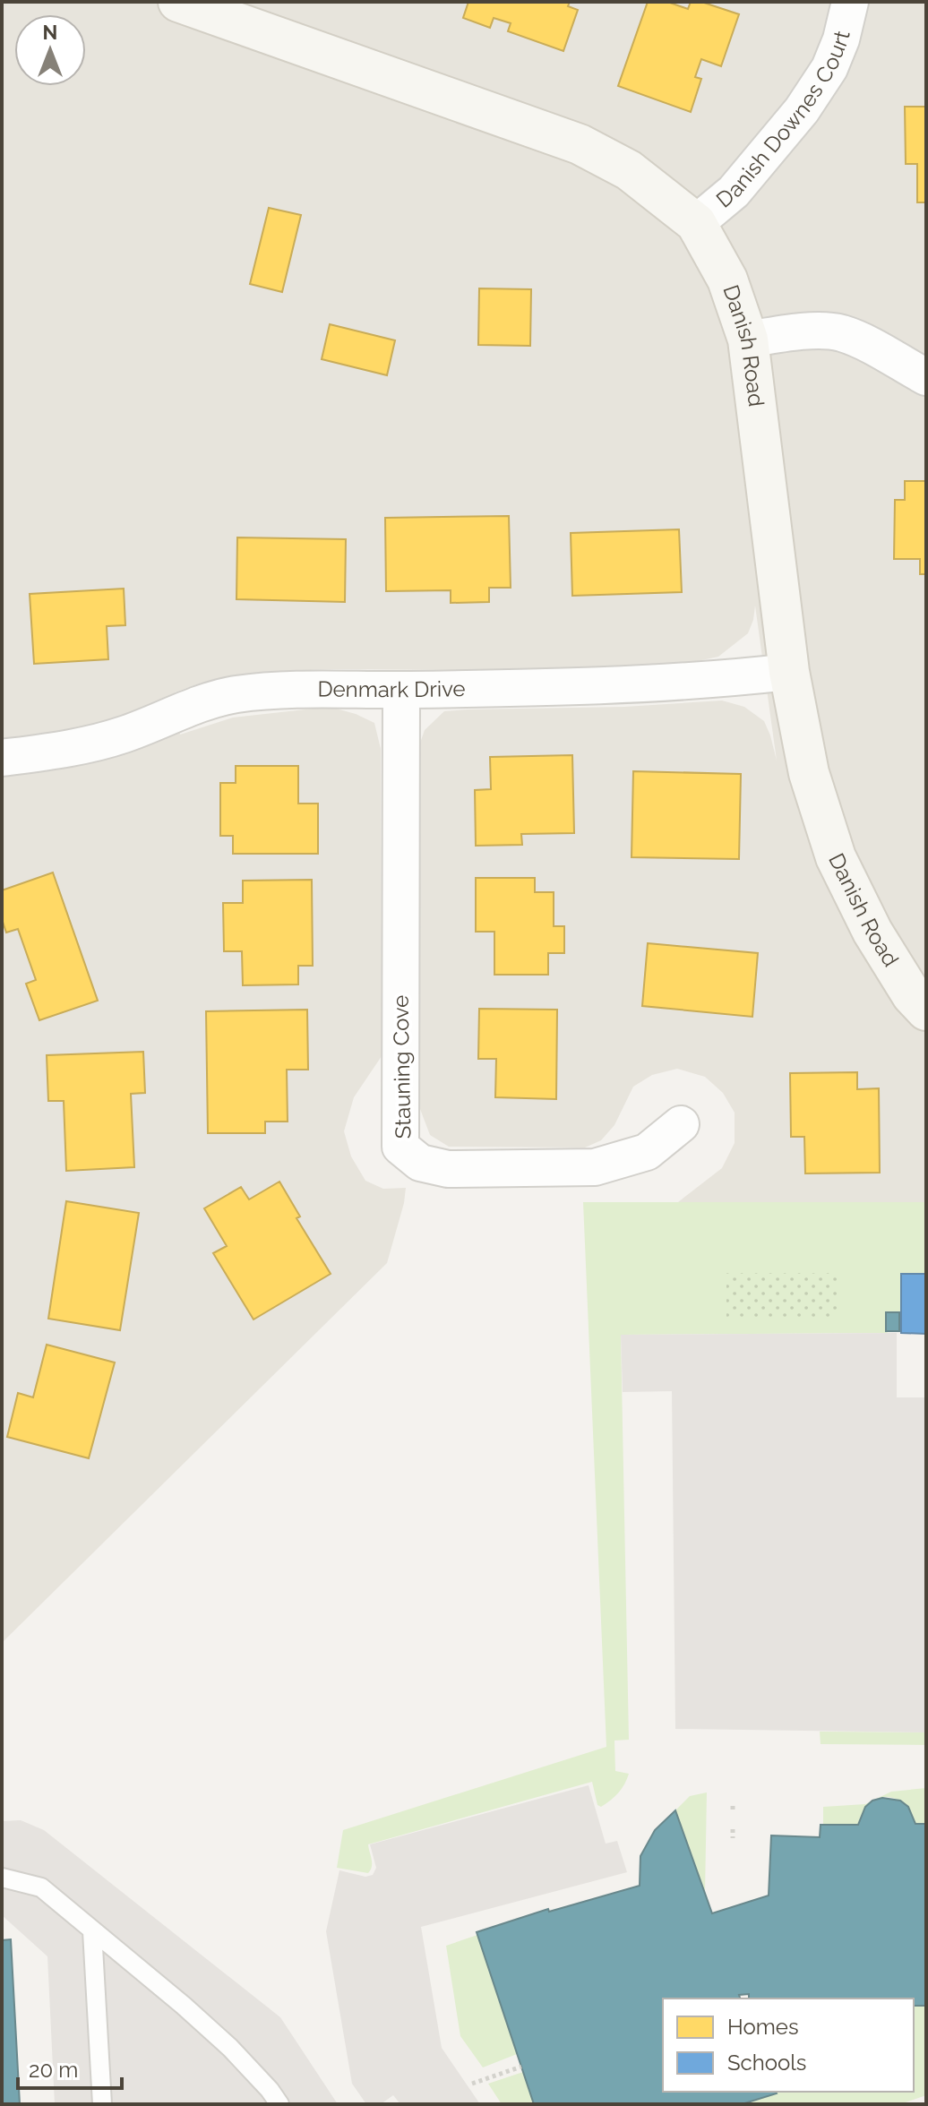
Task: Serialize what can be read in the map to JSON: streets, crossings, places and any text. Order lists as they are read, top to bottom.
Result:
{
  "streets": {
    "street": [
      "Danish Downes Court",
      "Danish Road",
      "Denmark Drive",
      "Stauning Cove"
    ]
  },
  "crossings": [
    ["Danish Downes Court", "Danish Road"],
    ["Danish Road", "Denmark Drive"],
    ["Denmark Drive", "Stauning Cove"]
  ],
  "legend": ["Homes", "Schools"],
  "scale_bar": "20 m",
  "north": "top"
}
